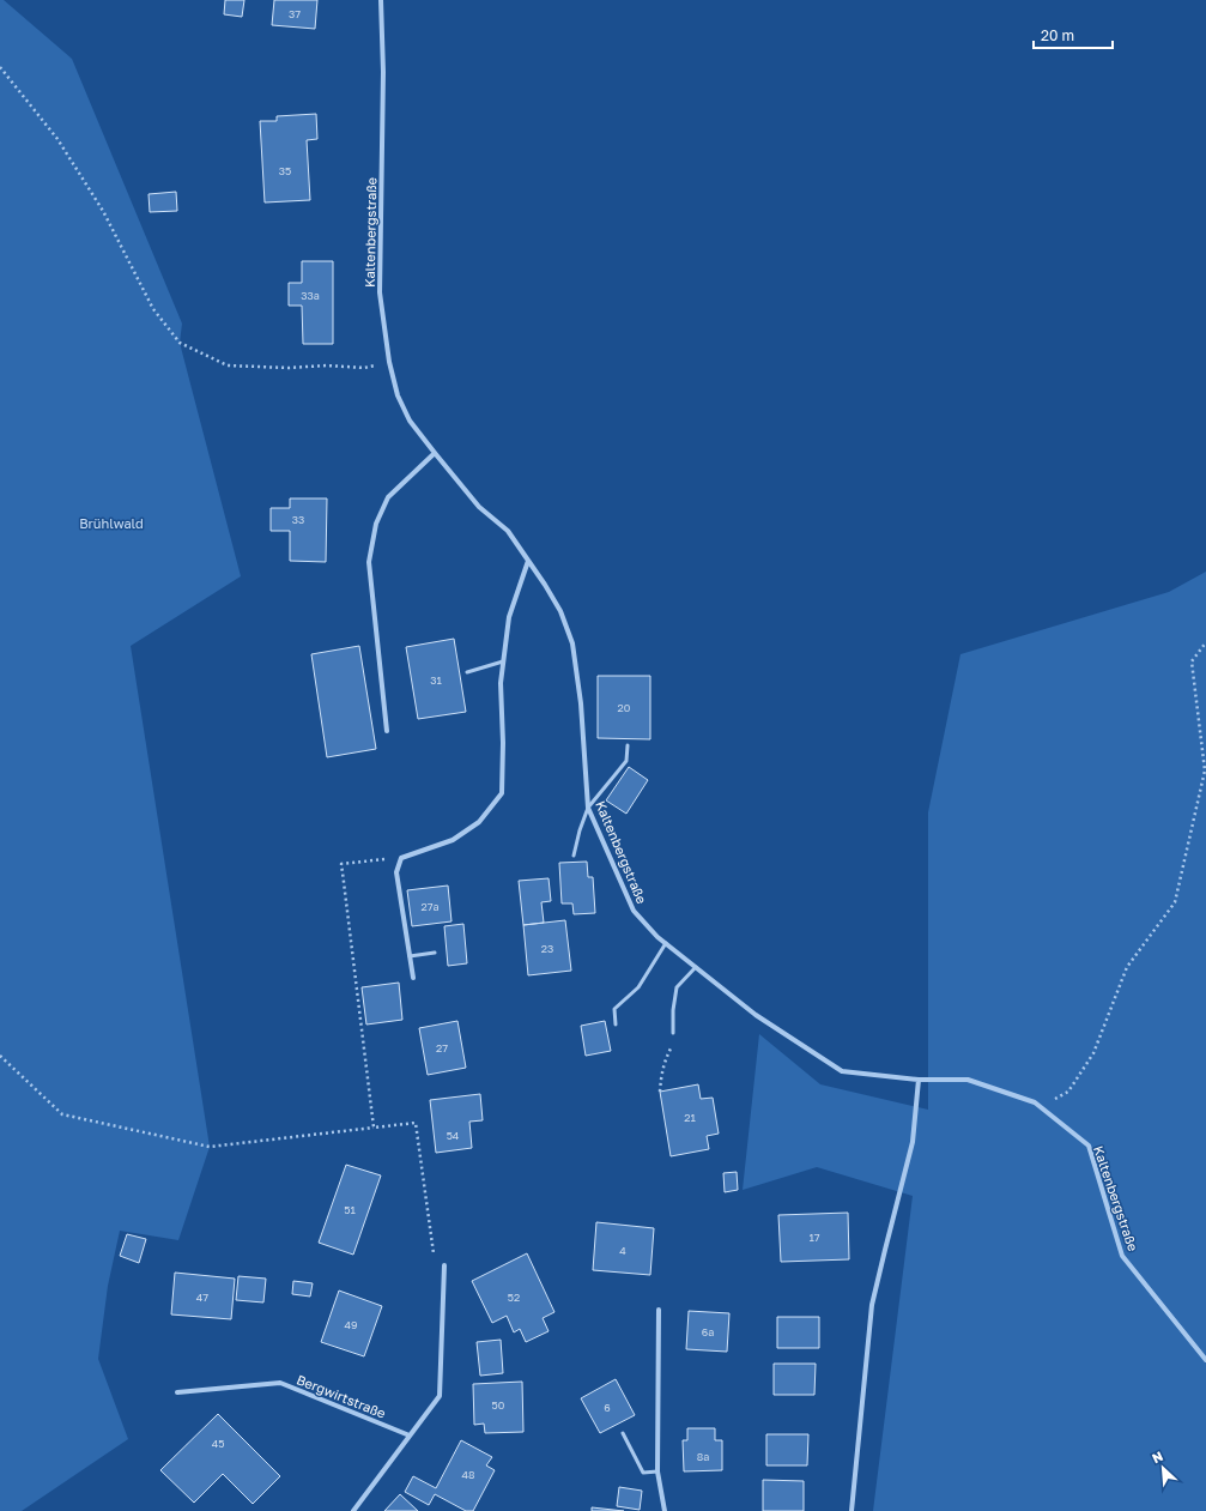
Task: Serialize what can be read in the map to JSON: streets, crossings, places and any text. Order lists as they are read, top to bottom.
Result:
{
  "streets": {
    "street": ["Kaltenbergstraße", "Bergwirtstraße"]
  },
  "parks": ["Brühlwald"],
  "house_numbers": [
    "37",
    "35",
    "33a",
    "33",
    "31",
    "20",
    "27a",
    "23",
    "27",
    "21",
    "54",
    "51",
    "17",
    "4",
    "47",
    "52",
    "49",
    "6a",
    "50",
    "6",
    "45",
    "8a",
    "48"
  ],
  "scale_bar": "20 m",
  "north": "top left"
}
